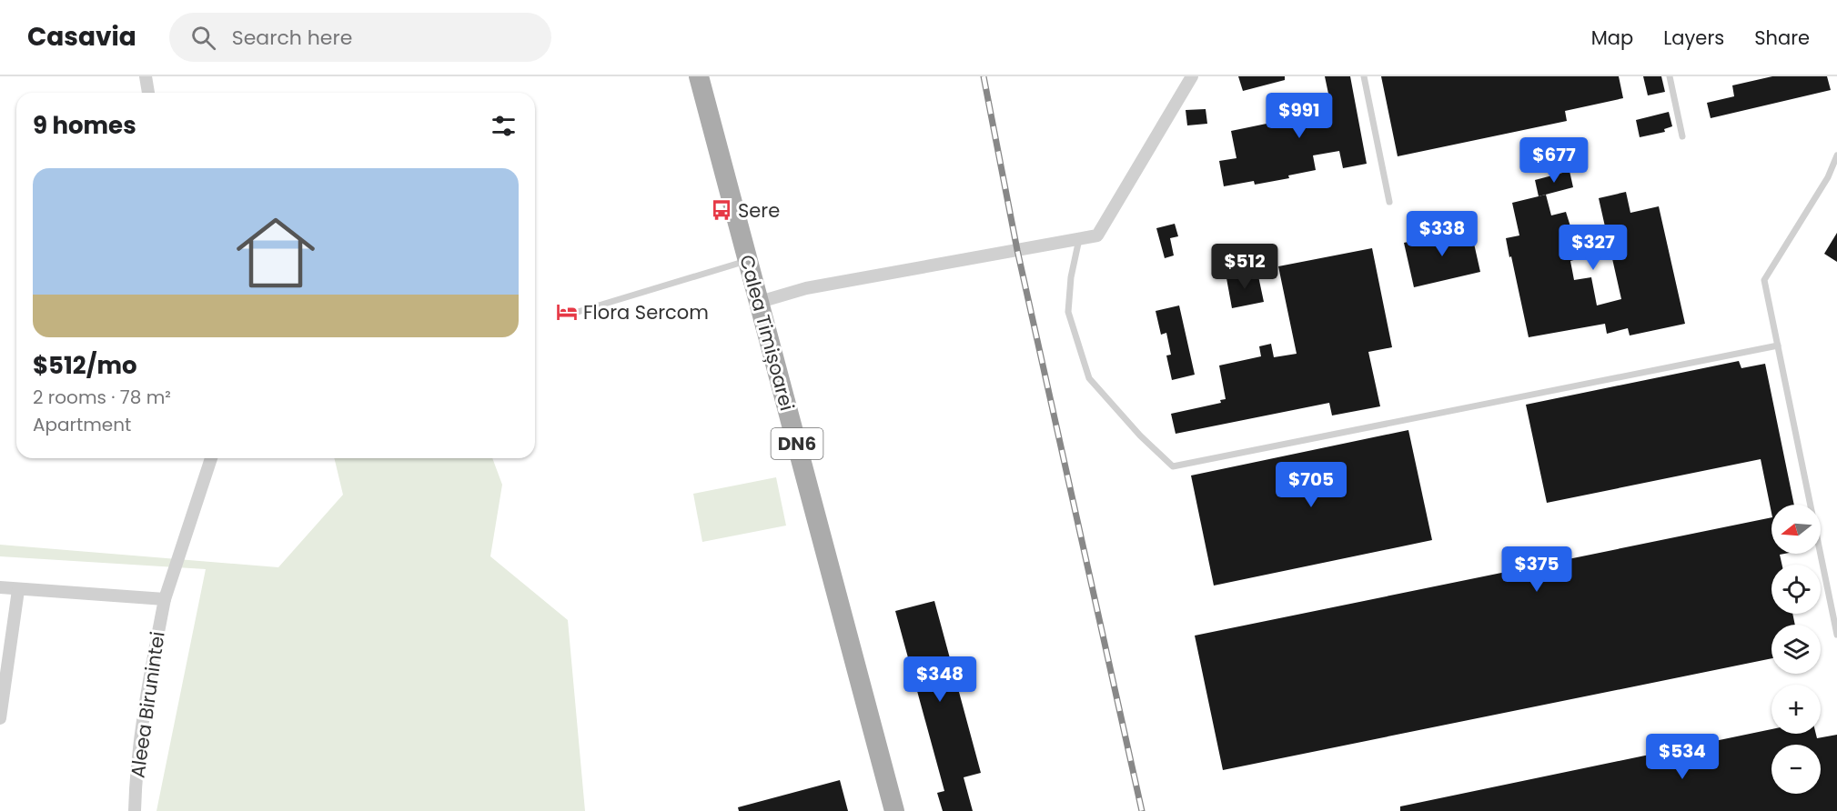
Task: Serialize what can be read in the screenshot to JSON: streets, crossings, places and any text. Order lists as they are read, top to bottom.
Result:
{
  "streets": {
    "main road": ["Calea Timișoarei", "DN6"],
    "street": ["Aleea Birunintei"]
  },
  "places": {
    "bus stop": ["Sere"],
    "hotel": ["Flora Sercom"]
  },
  "north": "left",
  "page": {
    "header": "Casavia",
    "search": "Search here",
    "nav": ["Map", "Layers", "Share"],
    "price": [
      "$991",
      "$677",
      "$338",
      "$327",
      "$512",
      "$705",
      "$375",
      "$348",
      "$534"
    ],
    "heading": "9 homes",
    "list": [
      {
        "name": "$512/mo",
        "note": "2 rooms · 78 m² · Apartment"
      }
    ],
    "map_buttons": ["+", "−"]
  }
}
